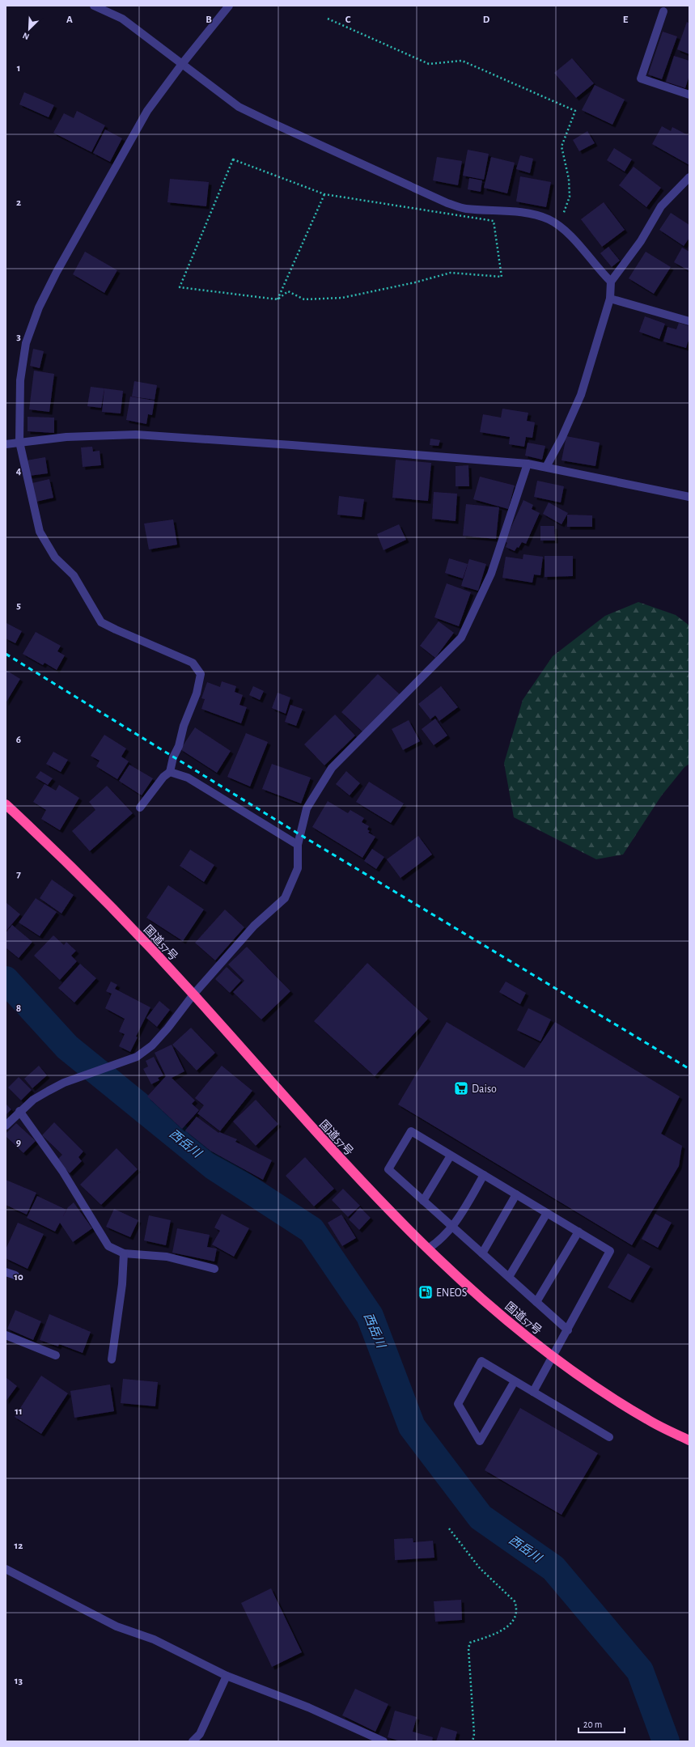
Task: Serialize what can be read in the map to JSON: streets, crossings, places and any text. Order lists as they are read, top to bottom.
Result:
{
  "streets": {
    "highway": ["国道57号"]
  },
  "water": ["西岳川"],
  "places": {
    "supermarket": ["Daiso"],
    "fuel station": ["ENEOS"]
  },
  "scale_bar": "20 m",
  "north": "bottom left",
  "grid": {
    "columns": [
      "A",
      "B",
      "C",
      "D",
      "E"
    ],
    "rows": [
      "1",
      "2",
      "3",
      "4",
      "5",
      "6",
      "7",
      "8",
      "9",
      "10",
      "11",
      "12",
      "13"
    ]
  }
}
